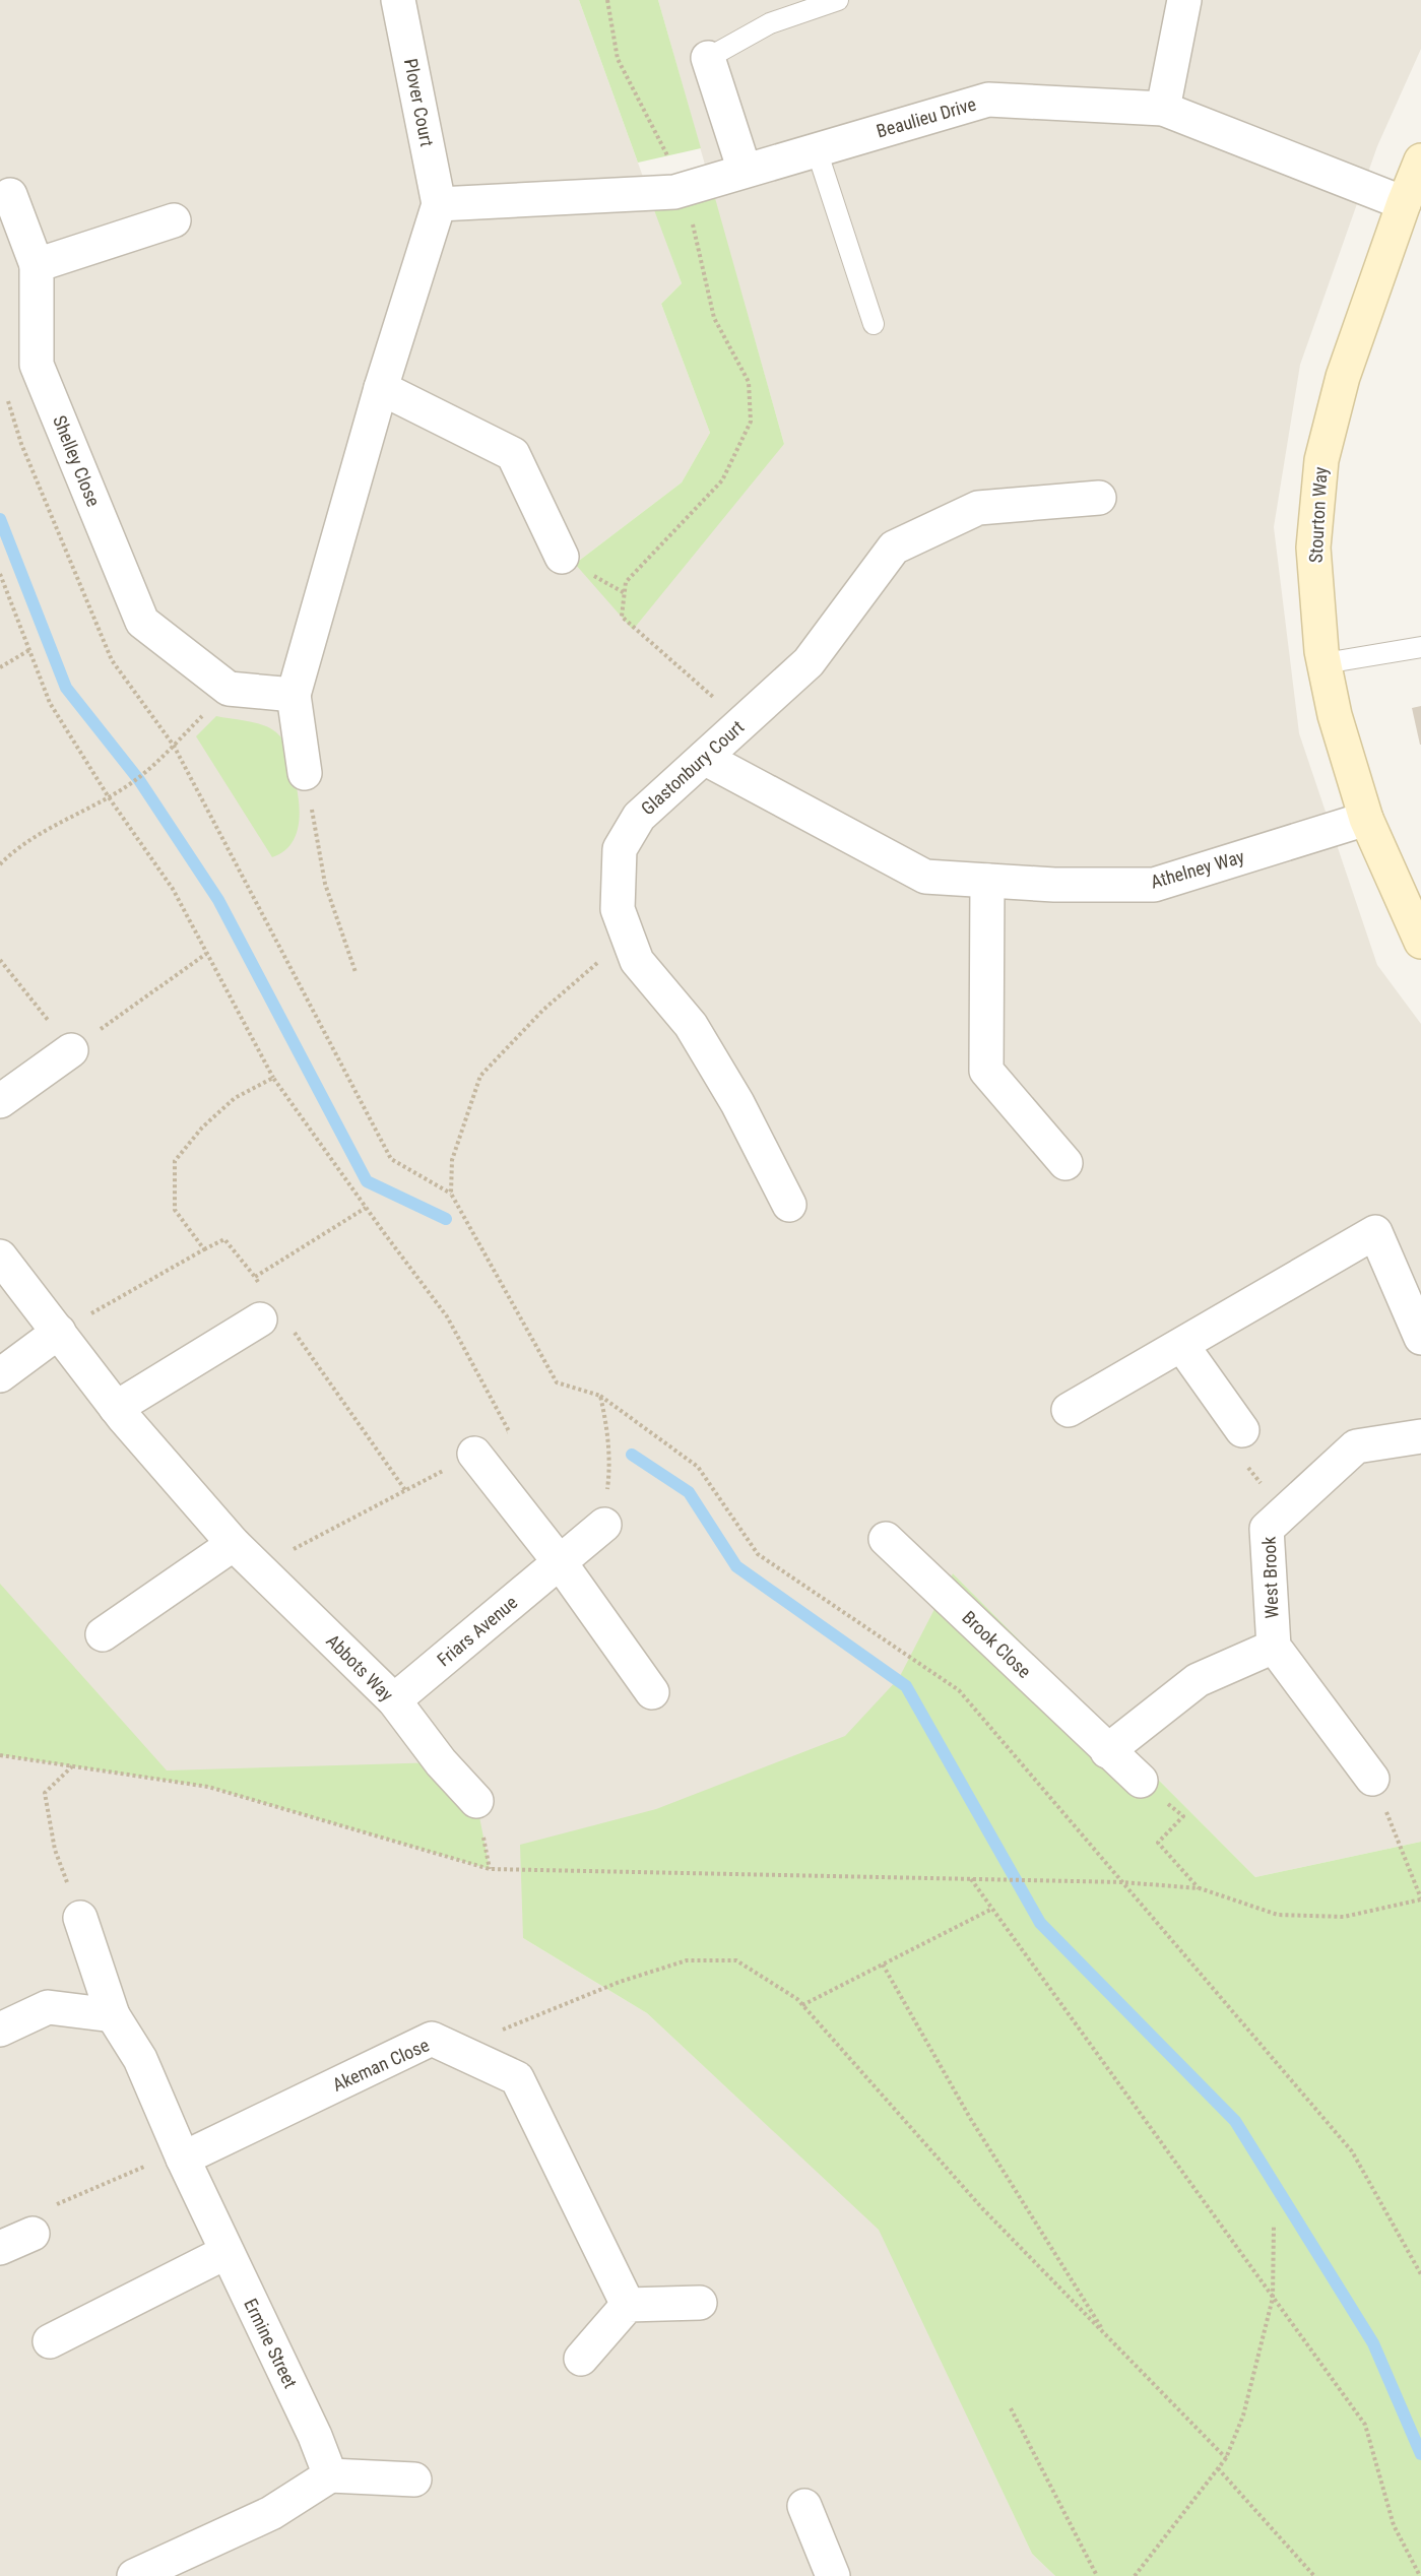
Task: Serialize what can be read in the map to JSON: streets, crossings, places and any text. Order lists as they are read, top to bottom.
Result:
{
  "streets": {
    "street": [
      "Plover Court",
      "Beaulieu Drive",
      "Shelley Close",
      "Stourton Way",
      "Glastonbury Court",
      "Athelney Way",
      "West Brook",
      "Friars Avenue",
      "Brook Close",
      "Abbots Way",
      "Akeman Close",
      "Ermine Street"
    ]
  },
  "crossings": [
    ["Plover Court", "Beaulieu Drive"],
    ["Beaulieu Drive", "Stourton Way"],
    ["Stourton Way", "Athelney Way"],
    ["Glastonbury Court", "Athelney Way"],
    ["Friars Avenue", "Abbots Way"],
    ["Akeman Close", "Ermine Street"]
  ]
}
